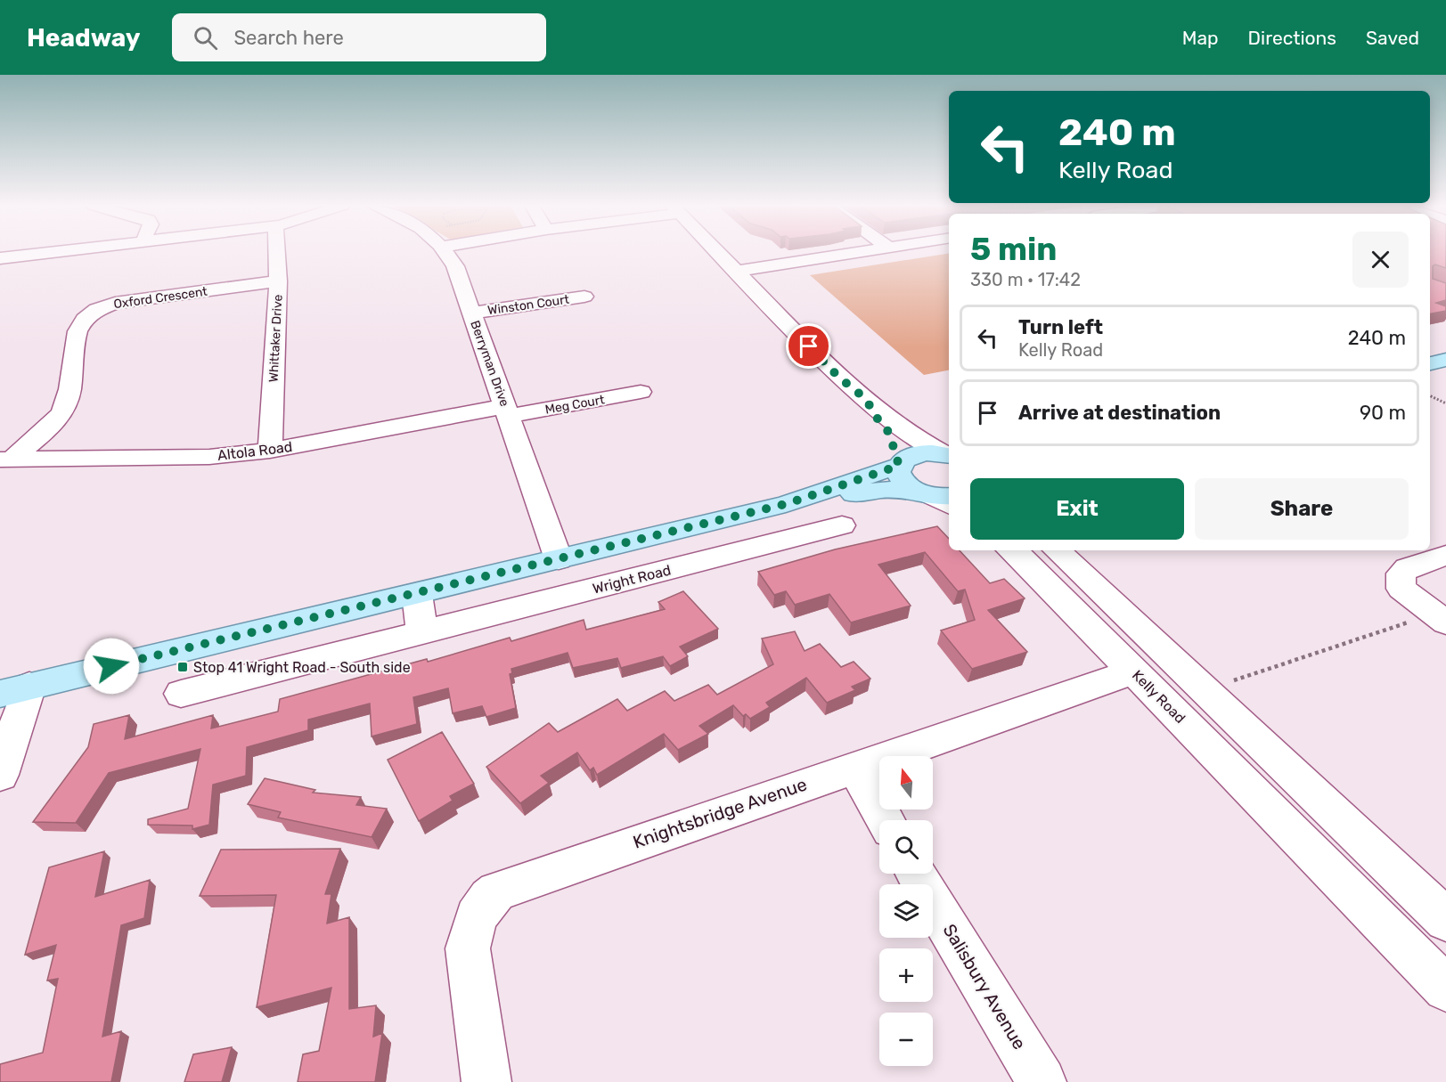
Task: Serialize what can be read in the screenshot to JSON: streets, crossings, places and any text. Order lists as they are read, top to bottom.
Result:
{
  "streets": {
    "street": [
      "Oxford Crescent",
      "Winston Court",
      "Whittaker Drive",
      "Berryman Drive",
      "Meg Court",
      "Altola Road",
      "Wright Road",
      "Kelly Road",
      "Knightsbridge Avenue",
      "Salisbury Avenue"
    ]
  },
  "crossings": [
    ["Oxford Crescent", "Whittaker Drive"],
    ["Oxford Crescent", "Altola Road"],
    ["Winston Court", "Berryman Drive"],
    ["Whittaker Drive", "Altola Road"],
    ["Berryman Drive", "Meg Court"],
    ["Berryman Drive", "Altola Road"],
    ["Meg Court", "Altola Road"],
    ["Kelly Road", "Knightsbridge Avenue"]
  ],
  "places": {
    "transit": ["Stop 41 Wright Road - South side"]
  },
  "north": "top",
  "page": {
    "header": "Headway",
    "search": "Search here",
    "nav": ["Map", "Directions", "Saved"],
    "turn": ["240 m", "Kelly Road"],
    "heading": ["5 min", "330 m · 17:42"],
    "list": [
      {
        "name": "Turn left",
        "note": "Kelly Road",
        "value": "240 m"
      },
      {
        "name": "Arrive at destination",
        "value": "90 m"
      }
    ],
    "buttons": ["Exit", "Share"],
    "map_buttons": ["+", "−"]
  }
}
